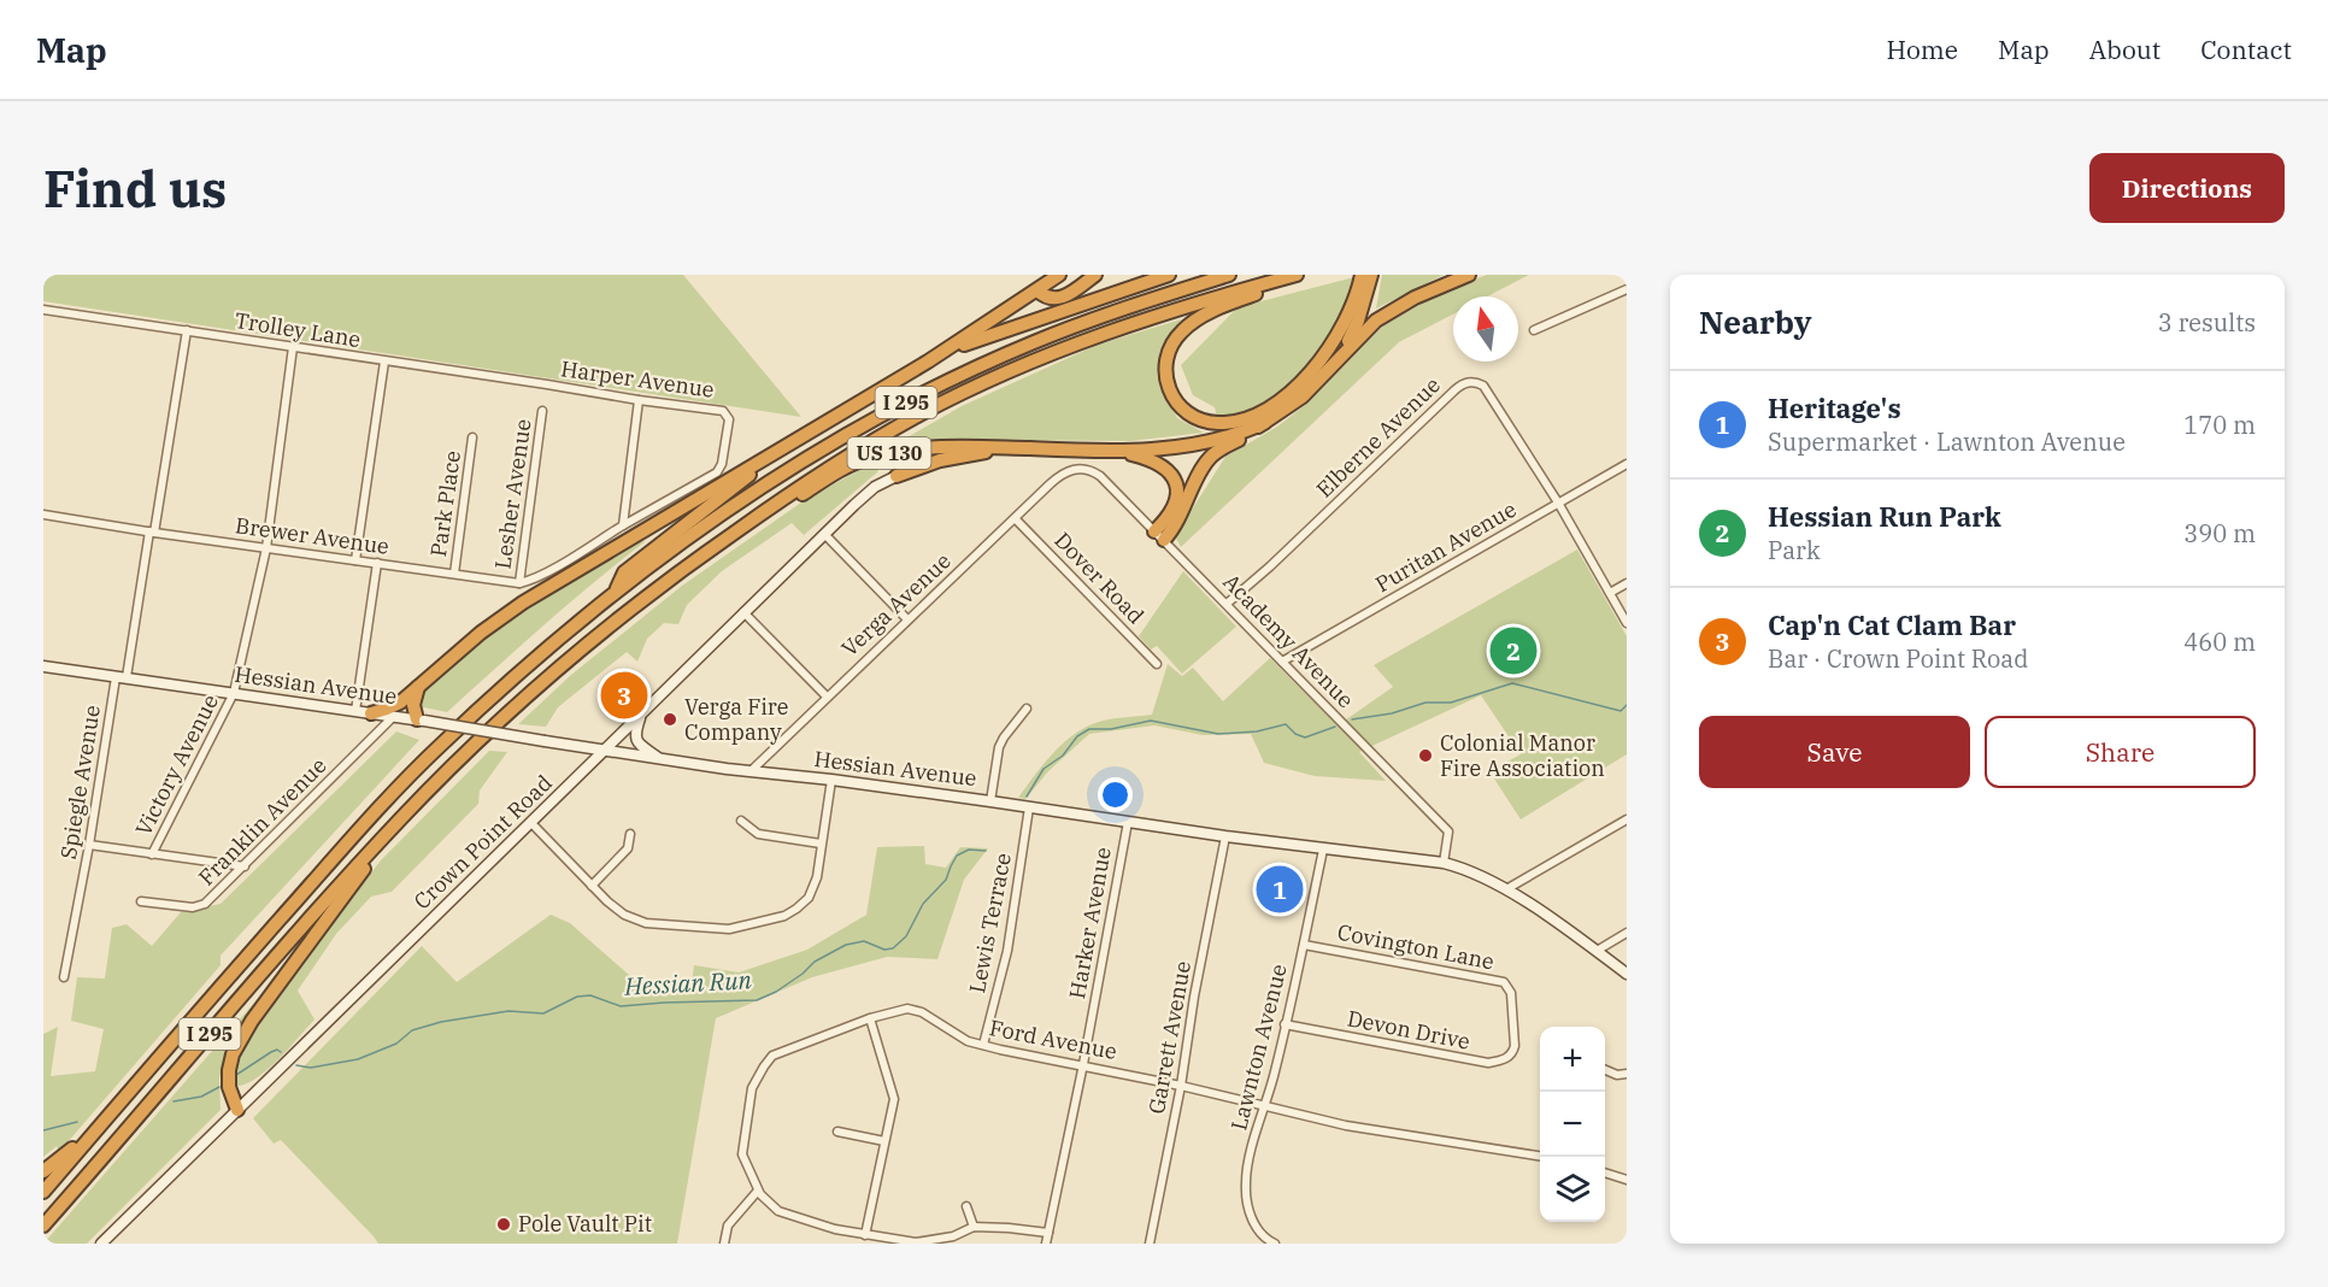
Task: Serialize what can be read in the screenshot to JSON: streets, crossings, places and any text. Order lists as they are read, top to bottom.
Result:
{
  "streets": {
    "highway": ["I 295", "US 130"],
    "main road": ["Hessian Avenue", "Crown Point Road"],
    "street": [
      "Trolley Lane",
      "Harper Avenue",
      "Elberne Avenue",
      "Lesher Avenue",
      "Park Place",
      "Brewer Avenue",
      "Puritan Avenue",
      "Dover Road",
      "Verga Avenue",
      "Academy Avenue",
      "Victory Avenue",
      "Spiegle Avenue",
      "Franklin Avenue",
      "Lewis Terrace",
      "Harker Avenue",
      "Covington Lane",
      "Devon Drive",
      "Garrett Avenue",
      "Ford Avenue",
      "Lawnton Avenue"
    ]
  },
  "crossings": [
    ["Trolley Lane", "Harper Avenue"],
    ["Trolley Lane", "Victory Avenue"],
    ["Trolley Lane", "Spiegle Avenue"],
    ["I 295", "US 130"],
    ["Elberne Avenue", "Puritan Avenue"],
    ["Elberne Avenue", "Academy Avenue"],
    ["Lesher Avenue", "Brewer Avenue"],
    ["Park Place", "Brewer Avenue"],
    ["Brewer Avenue", "Victory Avenue"],
    ["Brewer Avenue", "Spiegle Avenue"],
    ["Puritan Avenue", "Academy Avenue"],
    ["Dover Road", "Verga Avenue"],
    ["Verga Avenue", "Academy Avenue"],
    ["Verga Avenue", "Hessian Avenue"],
    ["Academy Avenue", "Hessian Avenue"],
    ["Hessian Avenue", "Victory Avenue"],
    ["Hessian Avenue", "Spiegle Avenue"],
    ["Hessian Avenue", "Franklin Avenue"],
    ["Hessian Avenue", "Crown Point Road"],
    ["Hessian Avenue", "Lewis Terrace"],
    ["Hessian Avenue", "Harker Avenue"],
    ["Hessian Avenue", "Garrett Avenue"],
    ["Hessian Avenue", "Lawnton Avenue"],
    ["Lewis Terrace", "Ford Avenue"],
    ["Harker Avenue", "Ford Avenue"],
    ["Covington Lane", "Devon Drive"],
    ["Covington Lane", "Lawnton Avenue"],
    ["Devon Drive", "Lawnton Avenue"],
    ["Garrett Avenue", "Ford Avenue"],
    ["Ford Avenue", "Lawnton Avenue"]
  ],
  "water": ["Hessian Run"],
  "places": ["Verga Fire Company", "Colonial Manor Fire Association", "Pole Vault Pit"],
  "north": "top",
  "page": {
    "header": "Map",
    "nav": [
      "Home",
      "Map",
      "About",
      "Contact"
    ],
    "buttons": [
      "Directions",
      ["Save", "Share"]
    ],
    "title": "Find us",
    "heading": ["Nearby", "3 results"],
    "list": [
      {
        "mark": "1",
        "name": "Heritage's",
        "note": "Supermarket · Lawnton Avenue",
        "value": "170 m"
      },
      {
        "mark": "2",
        "name": "Hessian Run Park",
        "note": "Park",
        "value": "390 m"
      },
      {
        "mark": "3",
        "name": "Cap'n Cat Clam Bar",
        "note": "Bar · Crown Point Road",
        "value": "460 m"
      }
    ],
    "pins": ["2", "3", "1"],
    "map_buttons": ["+", "−"]
  }
}
